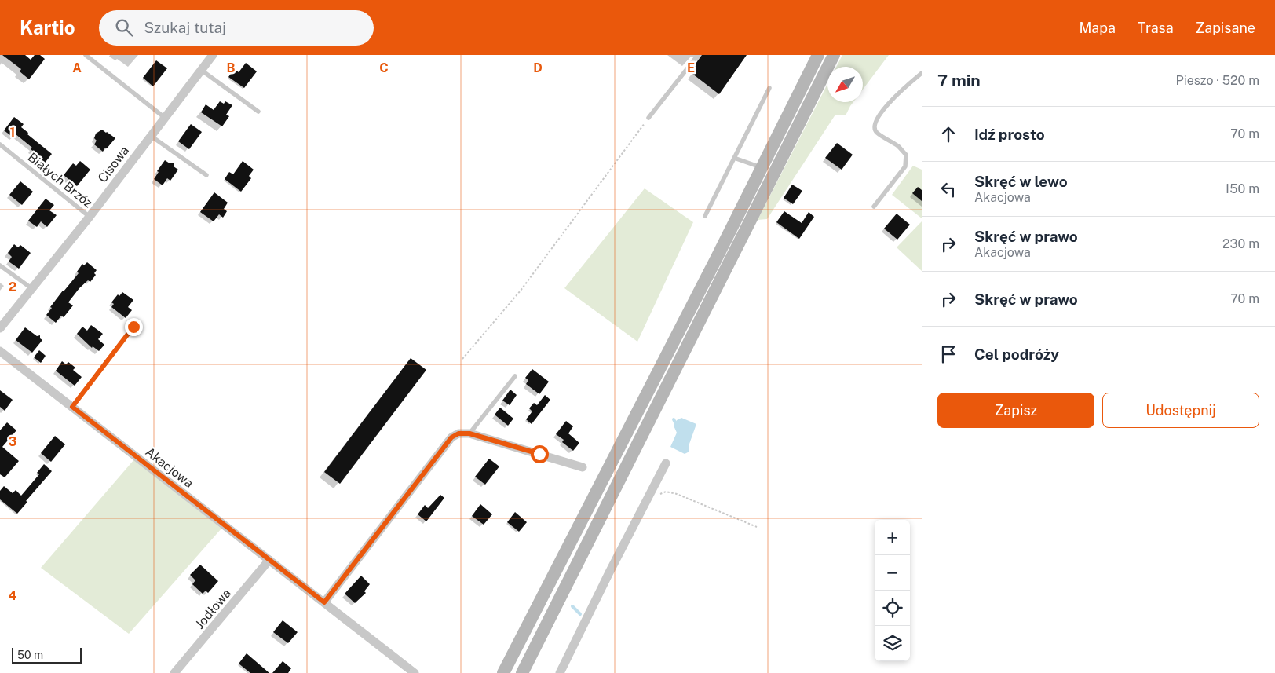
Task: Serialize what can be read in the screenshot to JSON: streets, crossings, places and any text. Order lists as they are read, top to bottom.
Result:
{
  "streets": {
    "street": ["Cisowa", "Akacjowa", "Jodłowa"],
    "lane": ["Białych Brzóz"]
  },
  "crossings": [
    ["Cisowa", "Białych Brzóz"],
    ["Akacjowa", "Jodłowa"]
  ],
  "scale_bar": "50 m",
  "north": "bottom left",
  "page": {
    "header": "Kartio",
    "search": "Szukaj tutaj",
    "nav": ["Mapa", "Trasa", "Zapisane"],
    "heading": ["7 min", "Pieszo · 520 m"],
    "list": [
      ["Idź prosto", "70 m"],
      ["Skręć w lewo", "Akacjowa", "150 m"],
      ["Skręć w prawo", "Akacjowa", "230 m"],
      ["Skręć w prawo", "70 m"],
      "Cel podróży"
    ],
    "buttons": ["Zapisz", "Udostępnij"],
    "map_buttons": ["+", "−"],
    "scale": "50 m"
  },
  "grid": {
    "columns": [
      "A",
      "B",
      "C",
      "D",
      "E"
    ],
    "rows": [
      "1",
      "2",
      "3",
      "4"
    ]
  }
}
